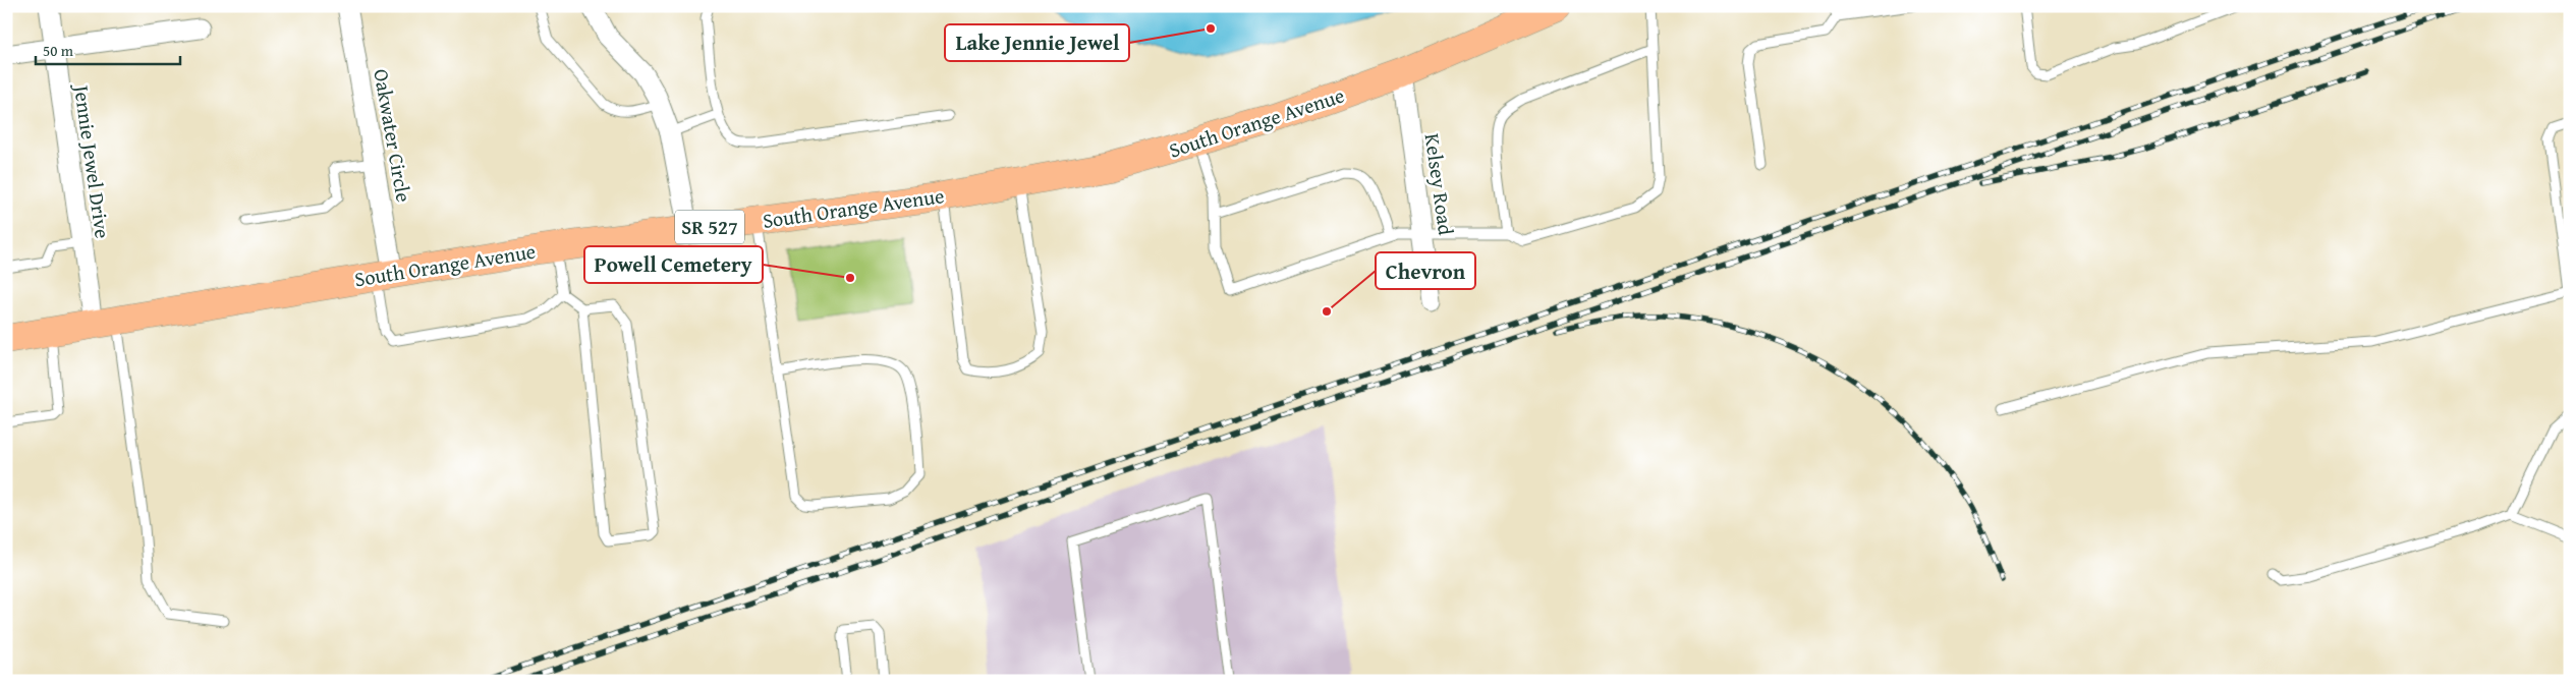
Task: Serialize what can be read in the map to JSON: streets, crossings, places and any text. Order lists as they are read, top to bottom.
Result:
{
  "streets": {
    "main road": ["South Orange Avenue", "SR 527"],
    "street": ["Oakwater Circle", "Jennie Jewel Drive", "Kelsey Road"]
  },
  "crossings": [
    ["South Orange Avenue", "Oakwater Circle"],
    ["South Orange Avenue", "Jennie Jewel Drive"],
    ["South Orange Avenue", "Kelsey Road"]
  ],
  "places": ["Lake Jennie Jewel", "Powell Cemetery", "Chevron"],
  "scale_bar": "50 m"
}
